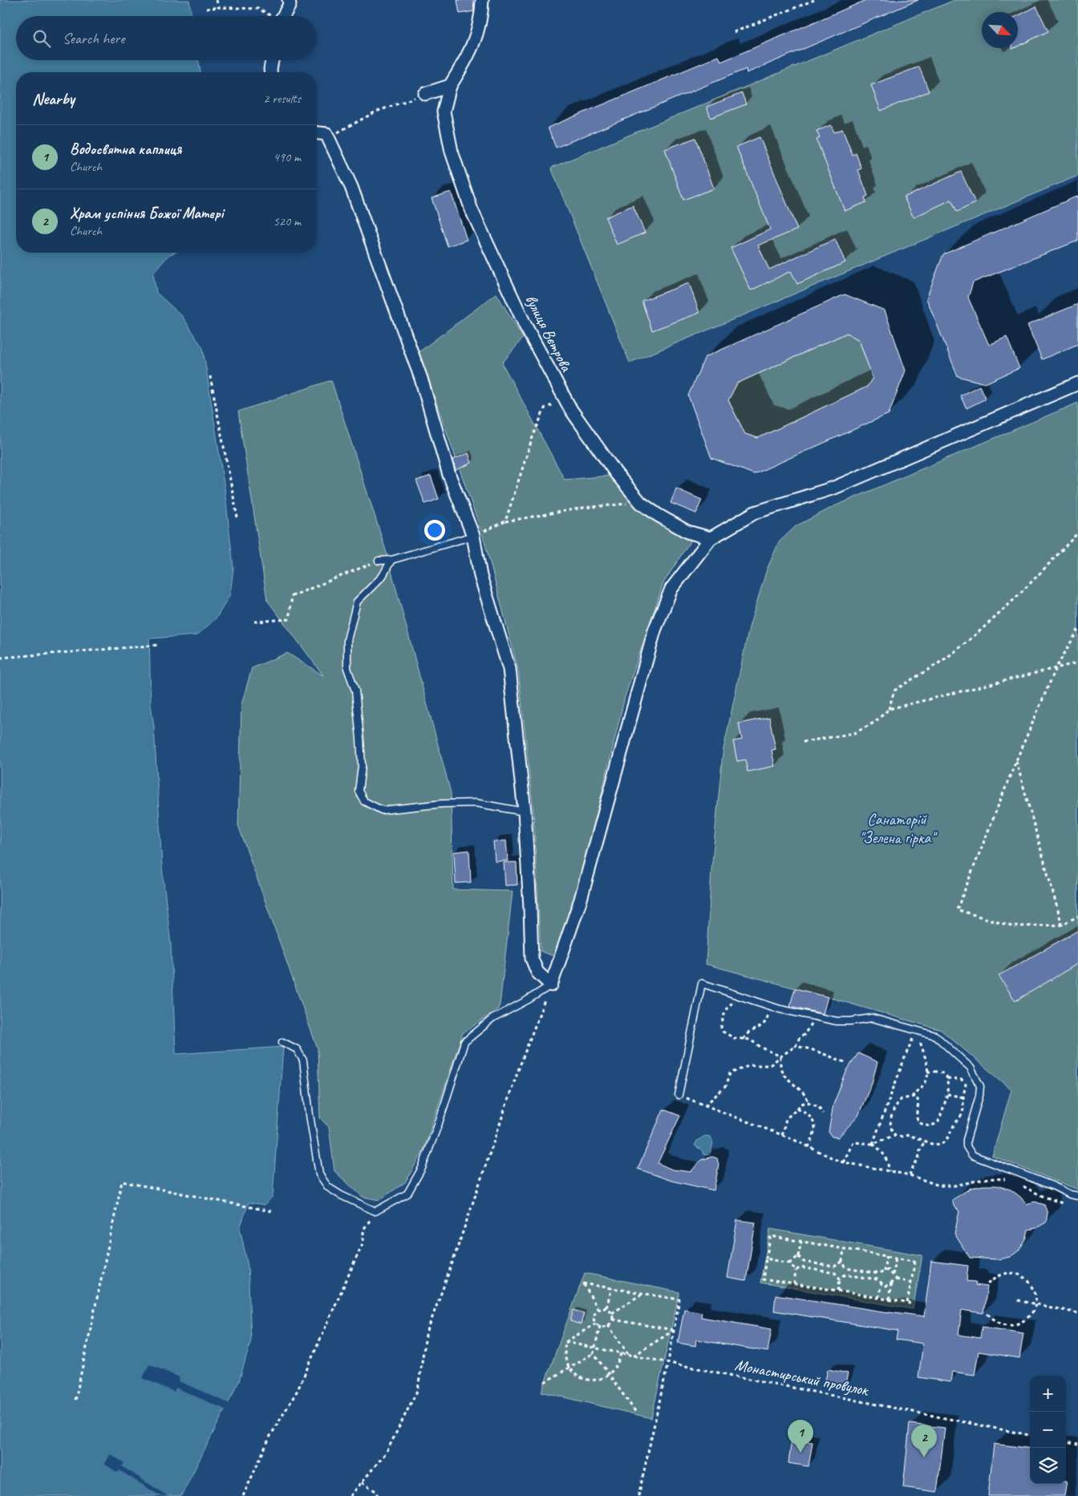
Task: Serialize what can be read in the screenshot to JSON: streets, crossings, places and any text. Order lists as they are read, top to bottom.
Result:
{
  "streets": {
    "street": ["вулиця Вєтрова"],
    "path": ["Монастирський провулок"]
  },
  "parks": ["Санаторій \"Зелена гірка\""],
  "north": "bottom right",
  "page": {
    "search": "Search here",
    "heading": ["Nearby", "2 results"],
    "list": [
      {
        "mark": "1",
        "name": "Водосвятна каплиця",
        "note": "Church",
        "value": "490 m"
      },
      {
        "mark": "2",
        "name": "Храм успіння Божої Матері",
        "note": "Church",
        "value": "520 m"
      }
    ],
    "map_buttons": ["+", "−"],
    "pins": ["1", "2"]
  }
}
